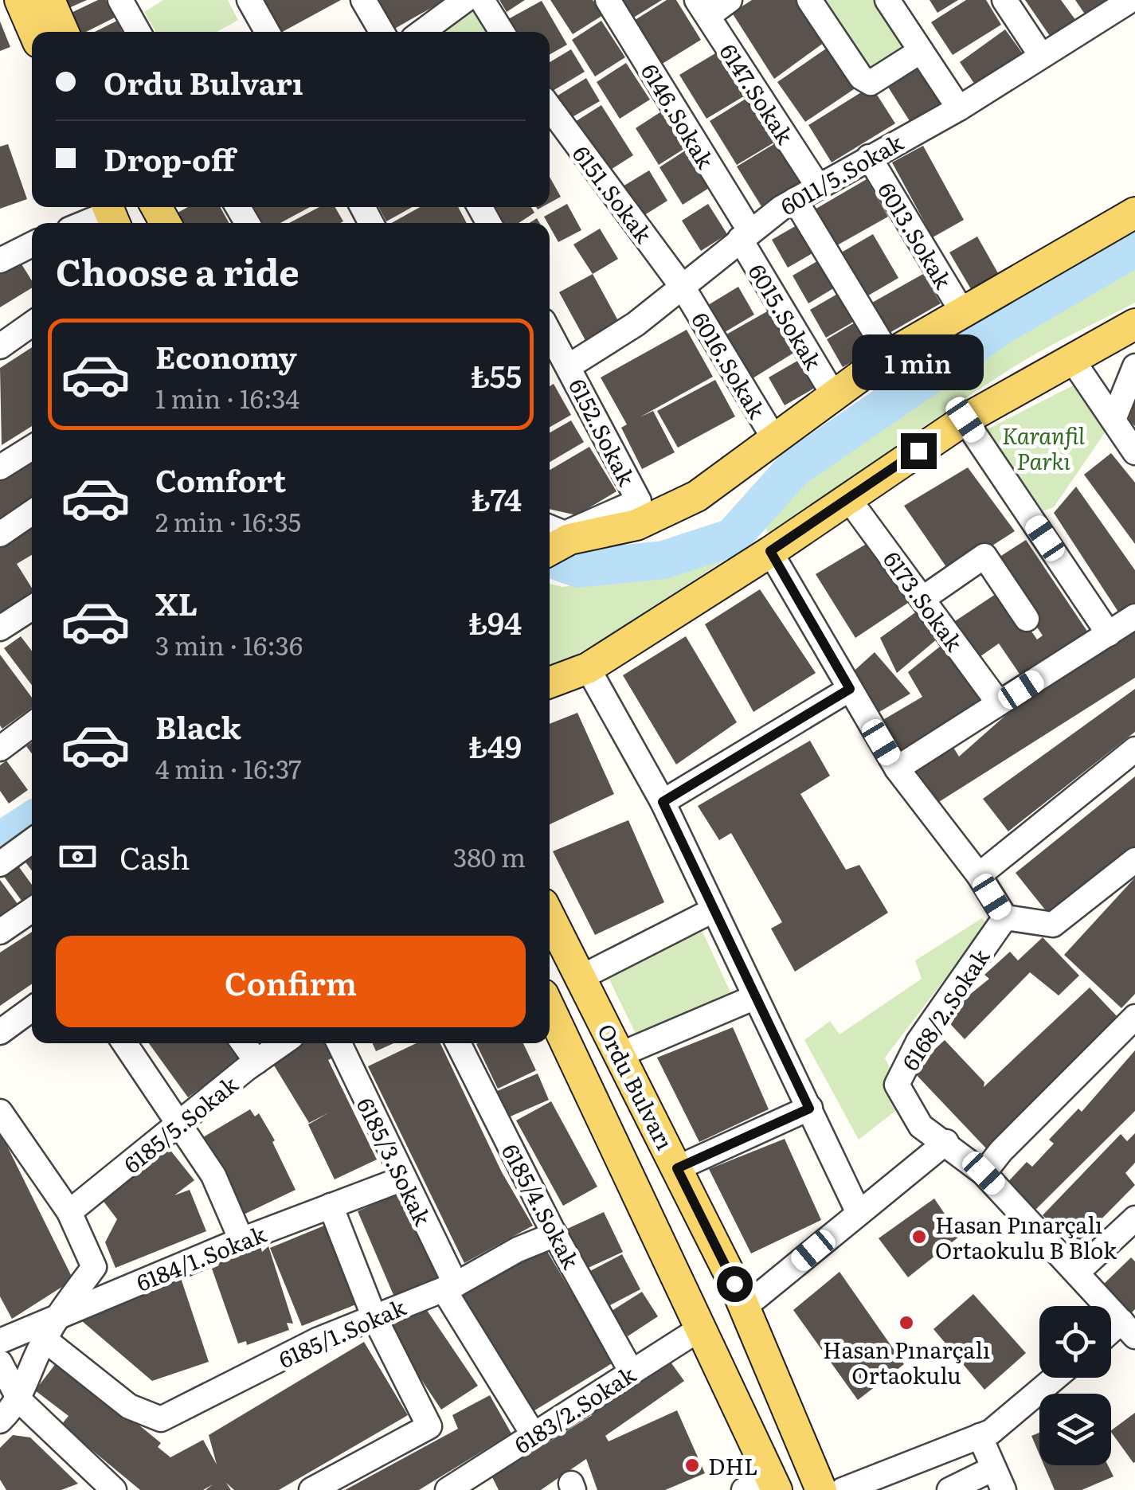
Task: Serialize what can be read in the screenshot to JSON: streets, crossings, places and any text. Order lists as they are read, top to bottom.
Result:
{
  "streets": {
    "main road": ["Ordu Bulvarı"],
    "street": [
      "6147.Sokak",
      "6146.Sokak",
      "6011/5.Sokak",
      "6151.Sokak",
      "6013.Sokak",
      "6015.Sokak",
      "6016.Sokak",
      "6152.Sokak",
      "6173.Sokak",
      "6168/2.Sokak",
      "6185/5.Sokak",
      "6185/3.Sokak",
      "6185/4.Sokak",
      "6184/1.Sokak",
      "6185/1.Sokak",
      "6183/2.Sokak"
    ]
  },
  "crossings": [
    ["6147.Sokak", "6011/5.Sokak"],
    ["6146.Sokak", "6011/5.Sokak"],
    ["6146.Sokak", "6015.Sokak"],
    ["6011/5.Sokak", "6151.Sokak"],
    ["6011/5.Sokak", "6013.Sokak"],
    ["6011/5.Sokak", "6015.Sokak"],
    ["6011/5.Sokak", "6016.Sokak"],
    ["6011/5.Sokak", "6152.Sokak"],
    ["6151.Sokak", "6016.Sokak"],
    ["Ordu Bulvarı", "6183/2.Sokak"],
    ["6185/3.Sokak", "6184/1.Sokak"],
    ["6185/3.Sokak", "6185/1.Sokak"],
    ["6185/3.Sokak", "6183/2.Sokak"],
    ["6185/4.Sokak", "6185/1.Sokak"],
    ["6185/4.Sokak", "6183/2.Sokak"]
  ],
  "parks": ["Karanfil Parkı"],
  "places": ["Hasan Pınarçalı Ortaokulu B Blok", "Hasan Pınarçalı Ortaokulu", "DHL"],
  "page": {
    "banner": ["Ordu Bulvarı", "Drop-off"],
    "heading": "Choose a ride",
    "list": [
      {
        "name": "Economy",
        "note": "1 min · 16:34",
        "value": "₺55"
      },
      {
        "name": "Comfort",
        "note": "2 min · 16:35",
        "value": "₺74"
      },
      {
        "name": "XL",
        "note": "3 min · 16:36",
        "value": "₺94"
      },
      {
        "name": "Black",
        "note": "4 min · 16:37",
        "value": "₺49"
      }
    ],
    "bubble": "1 min",
    "pay": ["Cash", "380 m"],
    "buttons": "Confirm"
  }
}
